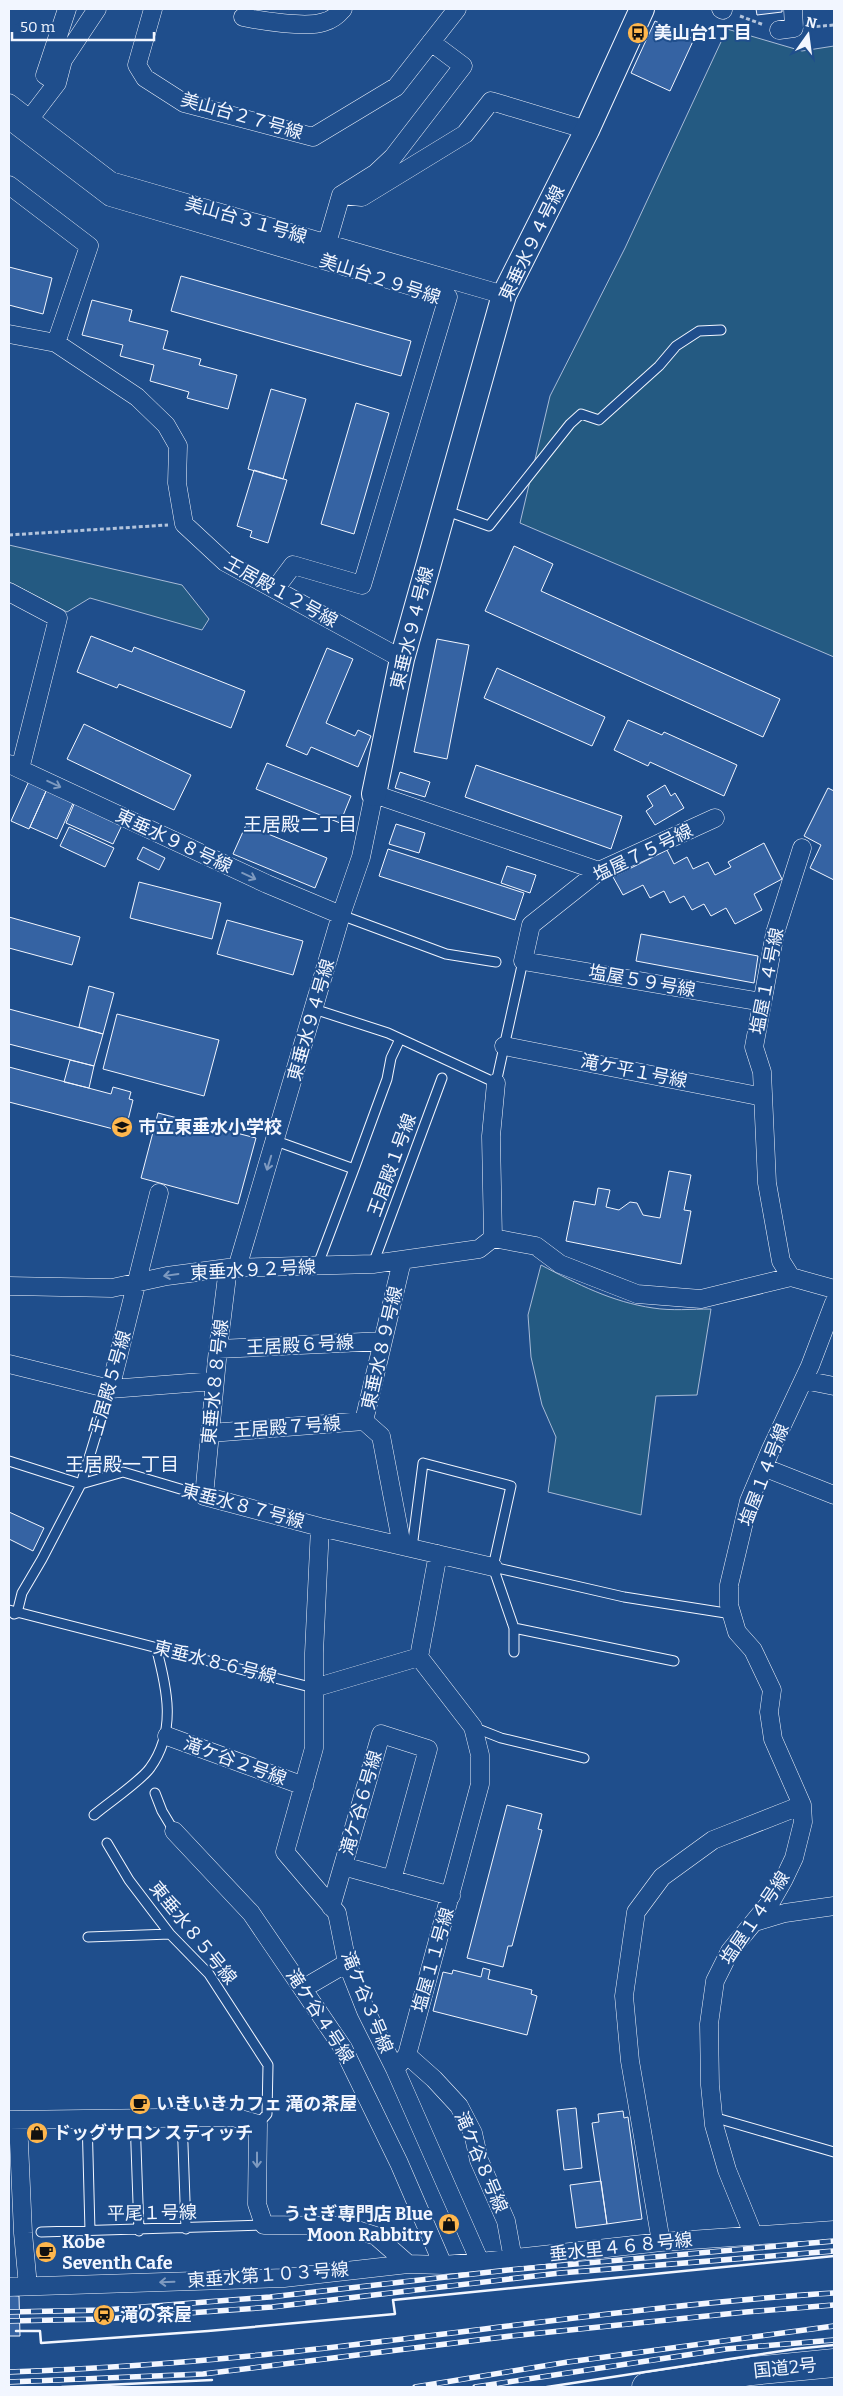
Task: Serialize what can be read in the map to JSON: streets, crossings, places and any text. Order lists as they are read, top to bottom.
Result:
{
  "streets": {
    "highway": ["国道2号"],
    "street": [
      "美山台２７号線",
      "美山台３１号線",
      "東垂水９４号線",
      "美山台２９号線",
      "王居殿１２号線",
      "東垂水９８号線",
      "塩屋７５号線",
      "塩屋５９号線",
      "塩屋１４号線",
      "滝ケ平１号線",
      "東垂水９２号線",
      "王居殿６号線",
      "東垂水８９号線",
      "東垂水８８号線",
      "王居殿５号線",
      "王居殿７号線",
      "東垂水８７号線",
      "滝ケ谷２号線",
      "滝ケ谷６号線",
      "塩屋１１号線",
      "滝ケ谷３号線",
      "滝ケ谷４号線",
      "滝ケ谷８号線",
      "垂水里４６８号線",
      "東垂水第１０３号線"
    ],
    "lane": [
      "王居殿１号線",
      "東垂水８６号線",
      "東垂水８５号線",
      "平尾１号線"
    ]
  },
  "crossings": [
    ["美山台３１号線", "東垂水９４号線"],
    ["東垂水９４号線", "王居殿１２号線"],
    ["東垂水９４号線", "東垂水９８号線"],
    ["東垂水９４号線", "東垂水９２号線"],
    ["東垂水９４号線", "東垂水８８号線"],
    ["美山台２９号線", "王居殿１２号線"],
    ["塩屋７５号線", "塩屋５９号線"],
    ["塩屋５９号線", "塩屋１４号線"],
    ["塩屋１４号線", "滝ケ平１号線"],
    ["塩屋１４号線", "垂水里４６８号線"],
    ["王居殿１号線", "東垂水９２号線"],
    ["東垂水９２号線", "東垂水８９号線"],
    ["東垂水９２号線", "東垂水８８号線"],
    ["東垂水９２号線", "王居殿５号線"],
    ["王居殿６号線", "東垂水８９号線"],
    ["王居殿６号線", "東垂水８８号線"],
    ["東垂水８９号線", "王居殿７号線"],
    ["東垂水８９号線", "東垂水８７号線"],
    ["東垂水８８号線", "王居殿７号線"],
    ["東垂水８８号線", "東垂水８７号線"],
    ["王居殿５号線", "東垂水８７号線"],
    ["東垂水８７号線", "滝ケ谷３号線"],
    ["東垂水８６号線", "滝ケ谷３号線"],
    ["滝ケ谷２号線", "滝ケ谷３号線"],
    ["滝ケ谷６号線", "滝ケ谷３号線"],
    ["塩屋１１号線", "滝ケ谷３号線"],
    ["塩屋１１号線", "滝ケ谷８号線"],
    ["滝ケ谷４号線", "垂水里４６８号線"],
    ["滝ケ谷８号線", "垂水里４６８号線"],
    ["垂水里４６８号線", "東垂水第１０３号線"]
  ],
  "one_way": ["東垂水９８号線"],
  "districts": ["王居殿二丁目", "王居殿一丁目"],
  "places": {
    "bus stop": ["美山台1丁目"],
    "school or university": ["市立東垂水小学校"],
    "cafe": ["いきいきカフェ 滝の茶屋", "Kobe Seventh Cafe"],
    "shop": ["ドッグサロン スティッチ", "うさぎ専門店 Blue Moon Rabbitry"],
    "station": ["滝の茶屋"]
  },
  "scale_bar": "50 m",
  "north": "top"
}
